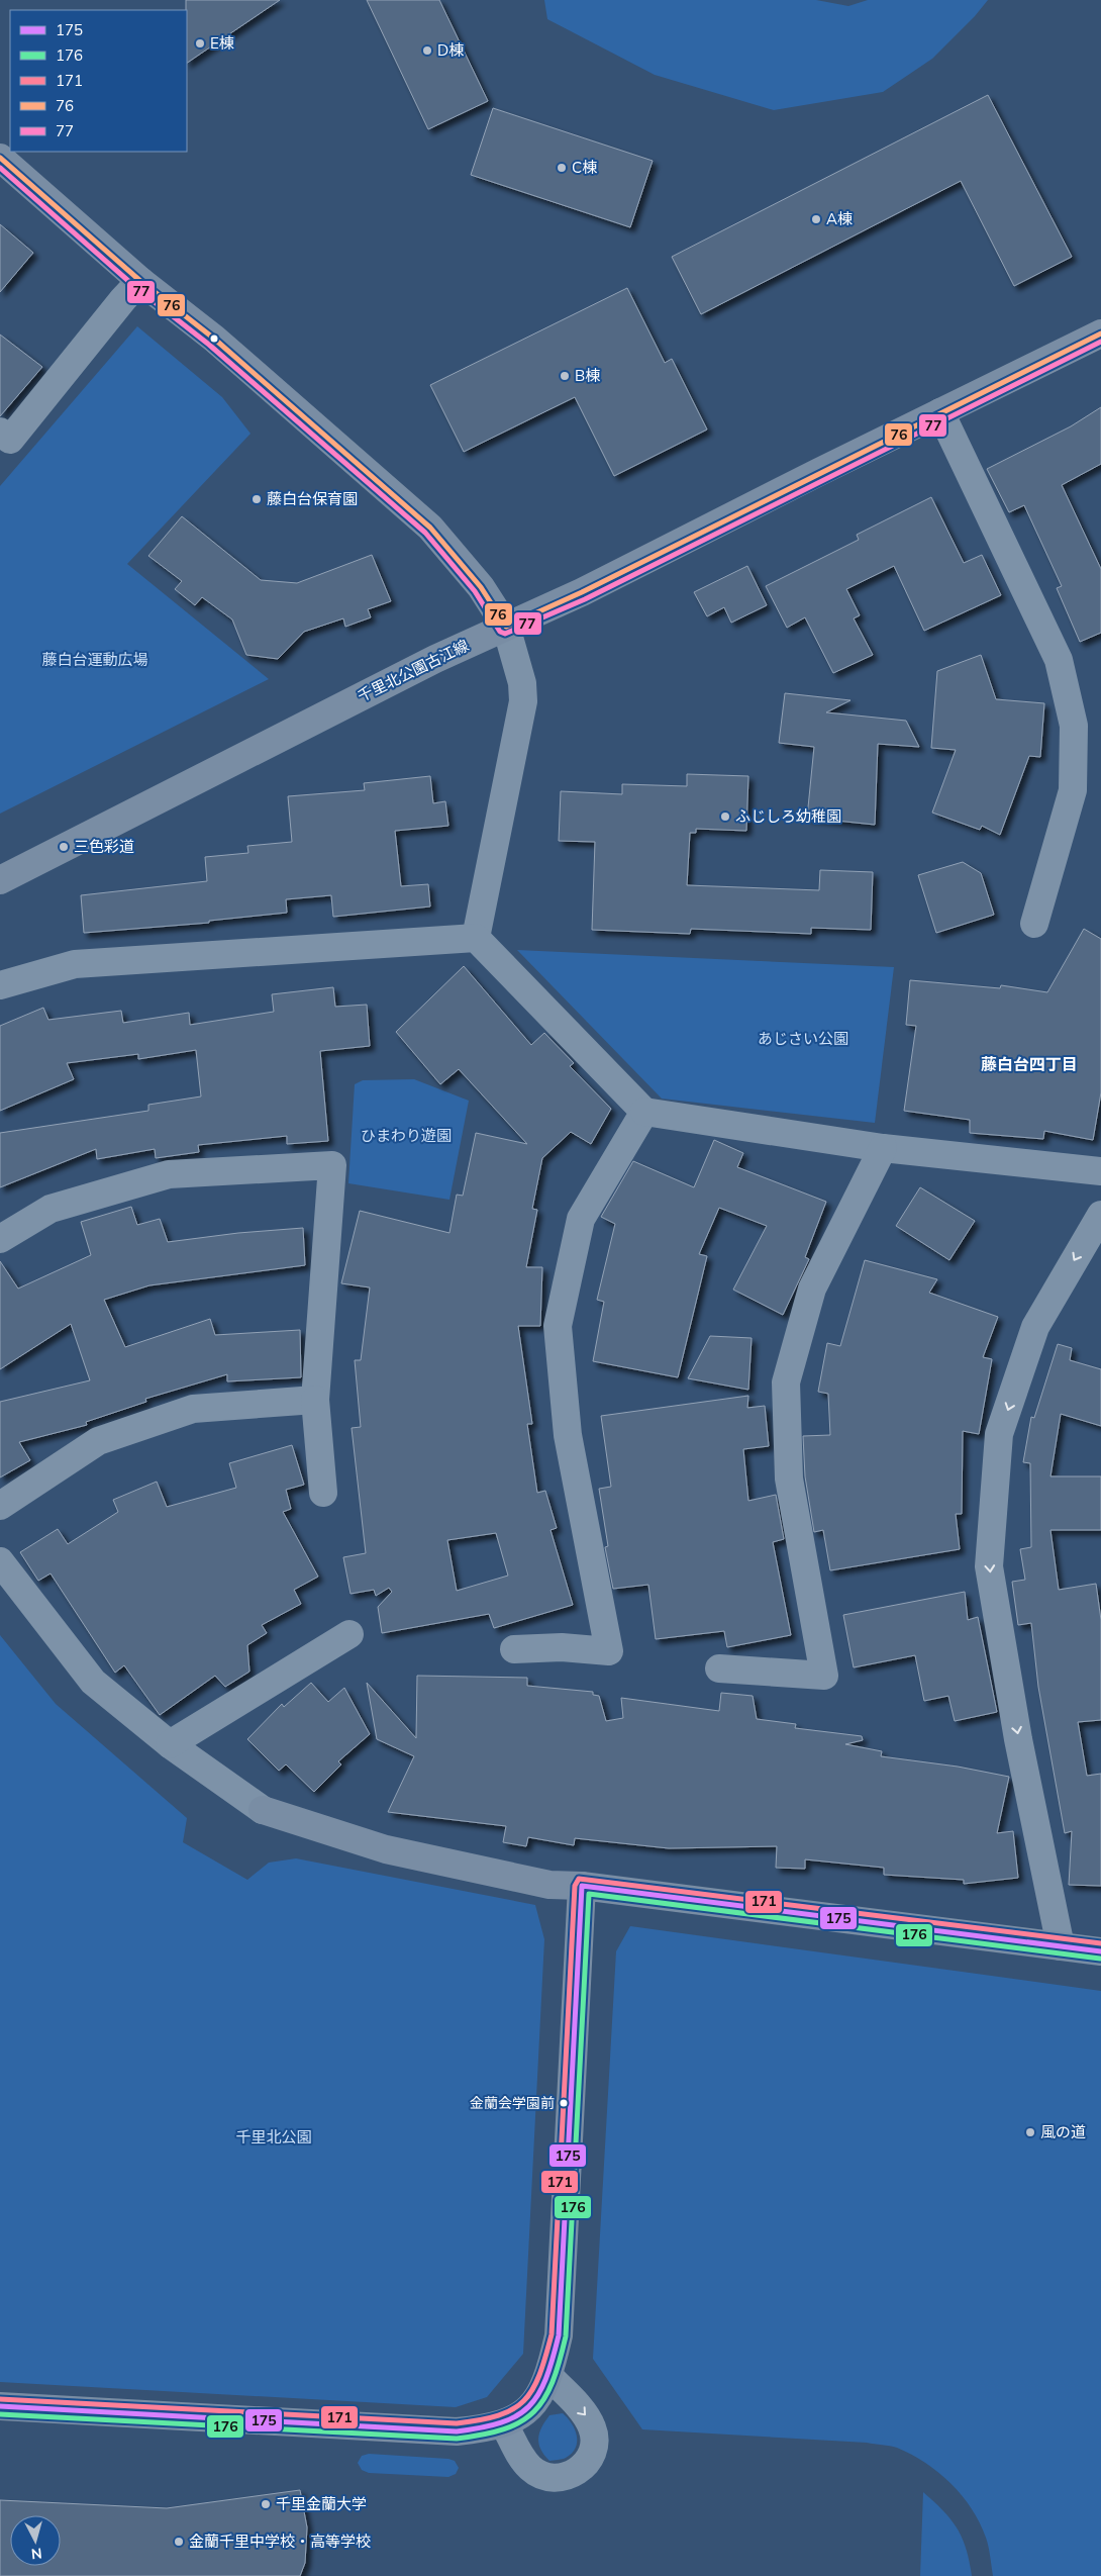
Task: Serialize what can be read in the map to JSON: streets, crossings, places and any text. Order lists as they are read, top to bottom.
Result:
{
  "streets": {
    "street": ["千里北公園古江線"]
  },
  "districts": ["藤白台四丁目"],
  "parks": [
    "藤白台運動広場",
    "あじさい公園",
    "ひまわり遊園",
    "千里北公園"
  ],
  "places": [
    "E棟",
    "D棟",
    "C棟",
    "A棟",
    "B棟",
    "藤白台保育園",
    "ふじしろ幼稚園",
    "三色彩道",
    "金蘭会学園前",
    "風の道",
    "千里金蘭大学",
    "金蘭千里中学校・高等学校"
  ],
  "lines": [
    "transit line 76",
    "transit line 77",
    "transit line 171",
    "transit line 175",
    "transit line 176"
  ],
  "legend": [
    "175",
    "176",
    "171",
    "76",
    "77"
  ],
  "north": "bottom"
}
